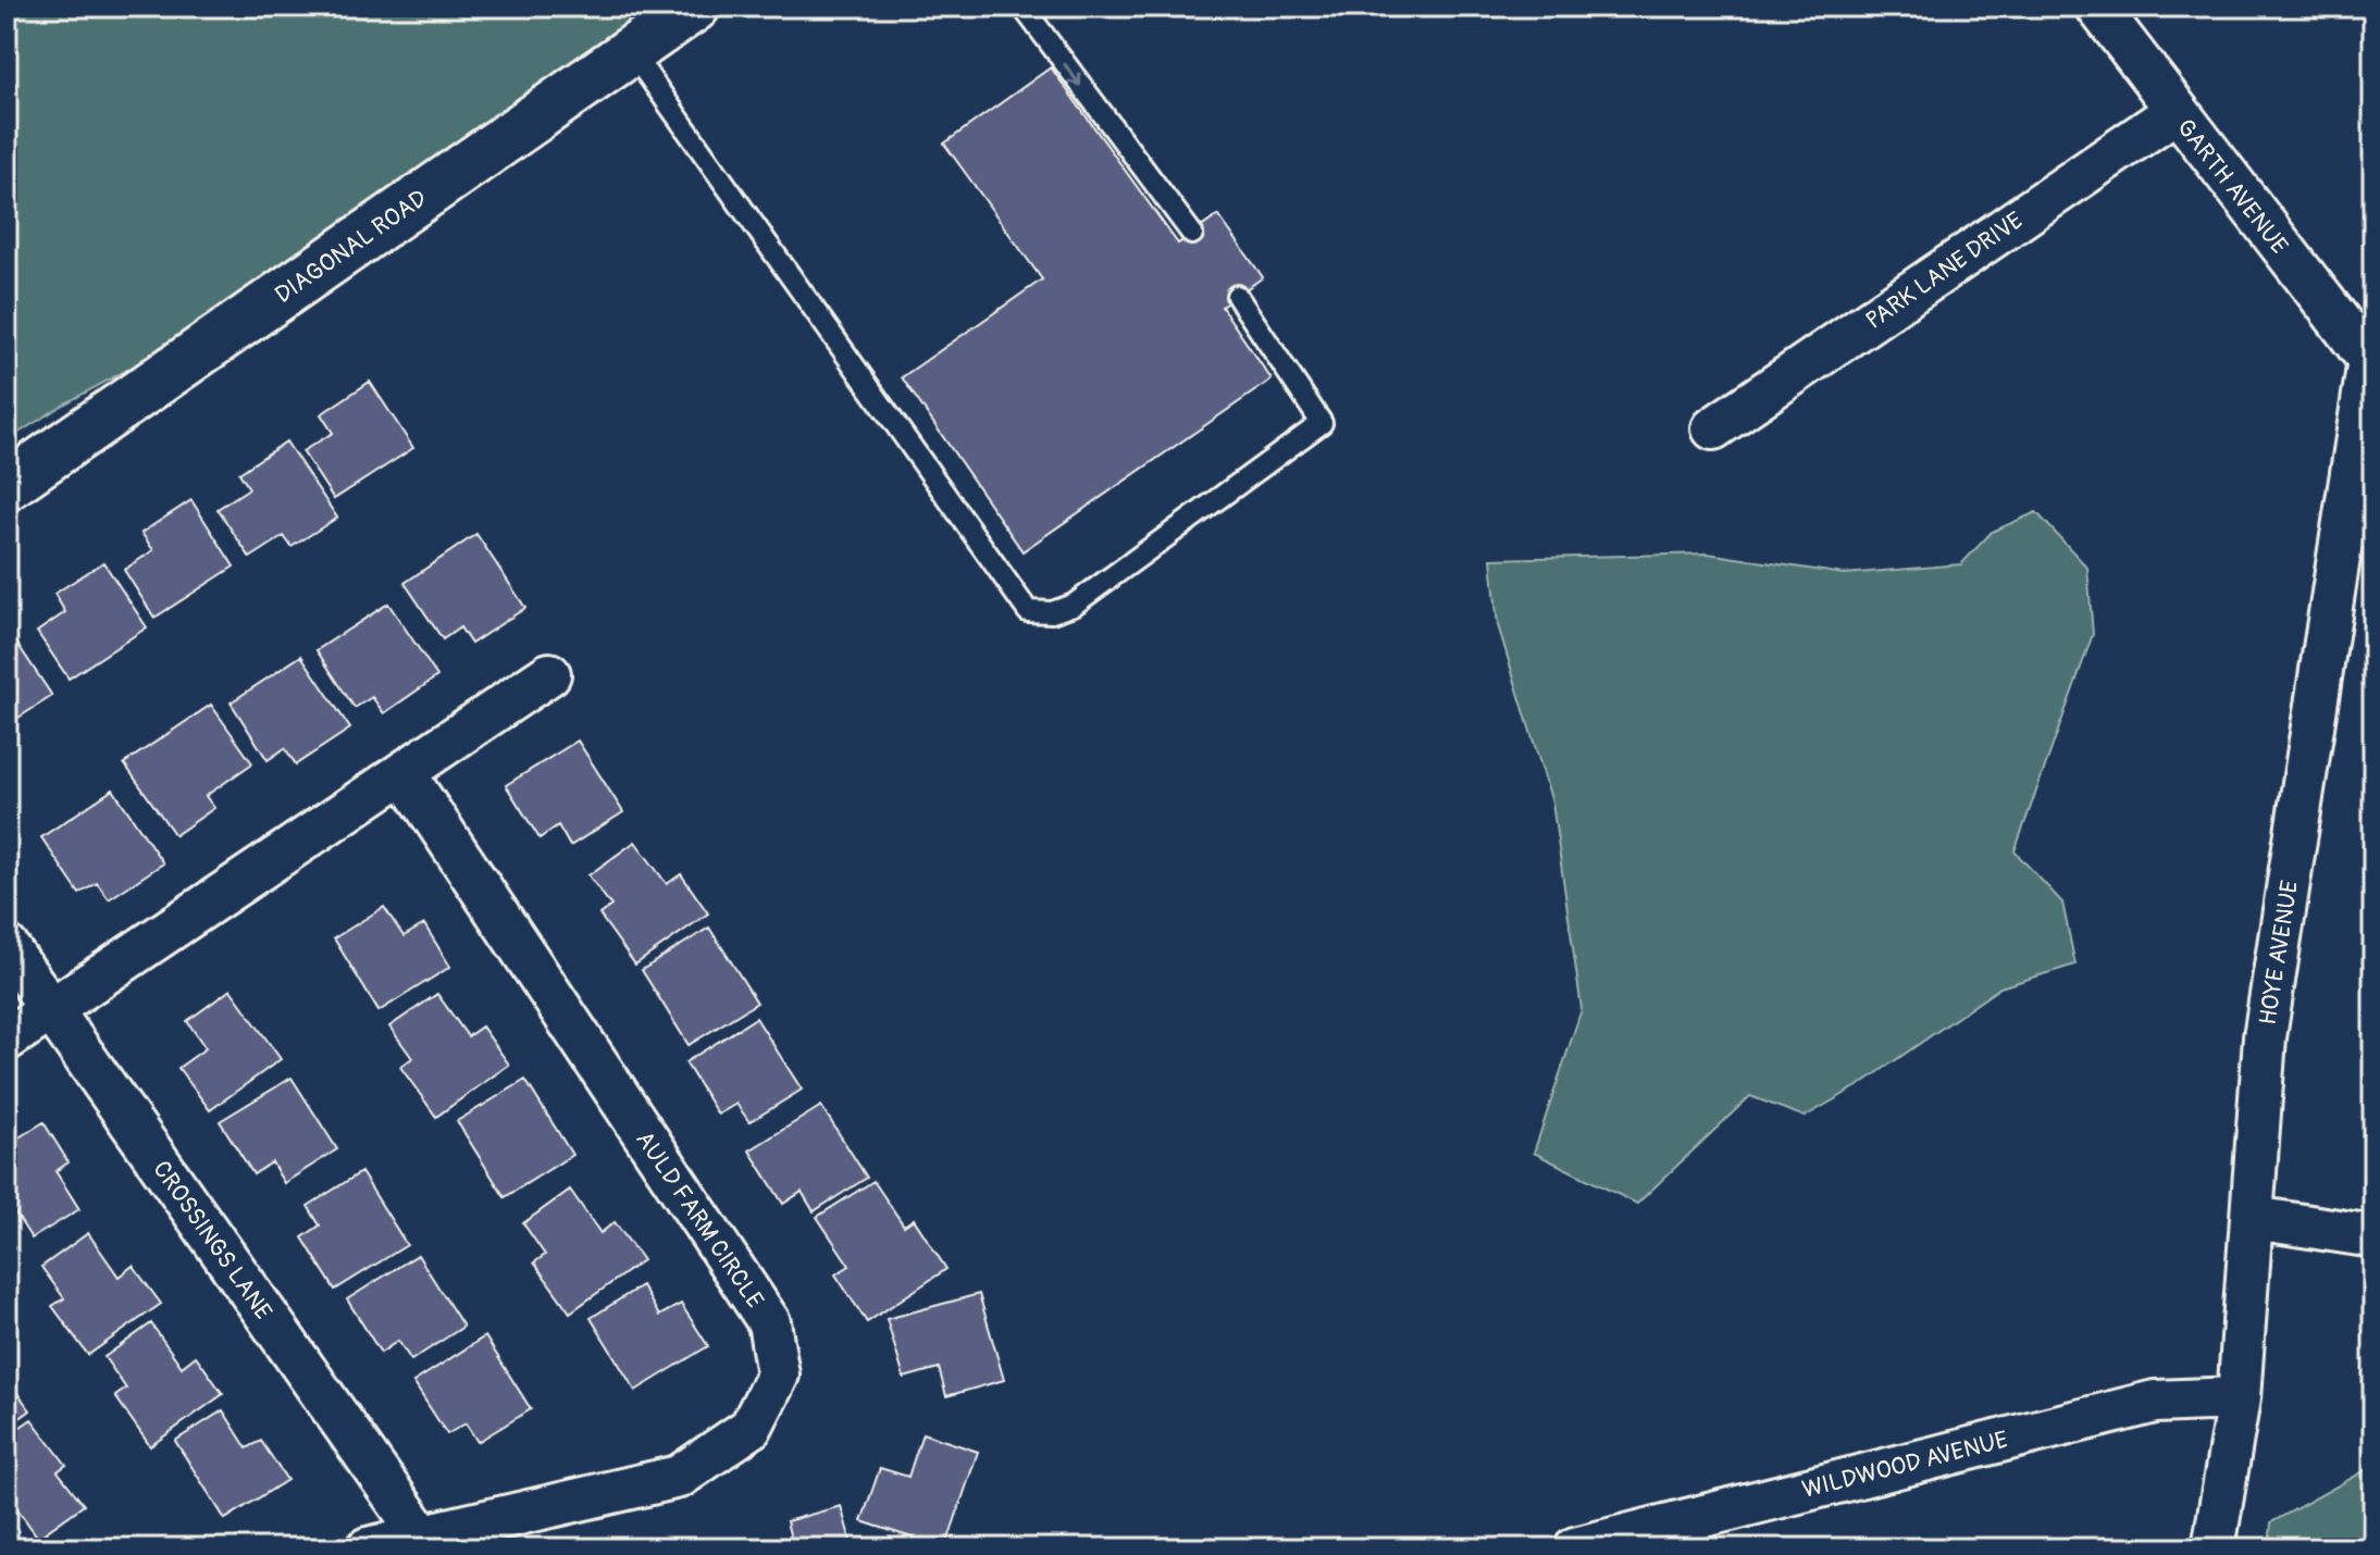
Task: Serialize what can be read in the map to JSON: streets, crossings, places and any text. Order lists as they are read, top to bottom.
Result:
{
  "streets": {
    "street": [
      "GARTH AVENUE",
      "DIAGONAL ROAD",
      "PARK LANE DRIVE",
      "HOYE AVENUE",
      "AULD FARM CIRCLE",
      "CROSSINGS LANE",
      "WILDWOOD AVENUE"
    ]
  },
  "crossings": [
    ["GARTH AVENUE", "PARK LANE DRIVE"],
    ["GARTH AVENUE", "HOYE AVENUE"],
    ["HOYE AVENUE", "WILDWOOD AVENUE"],
    ["AULD FARM CIRCLE", "CROSSINGS LANE"]
  ]
}
